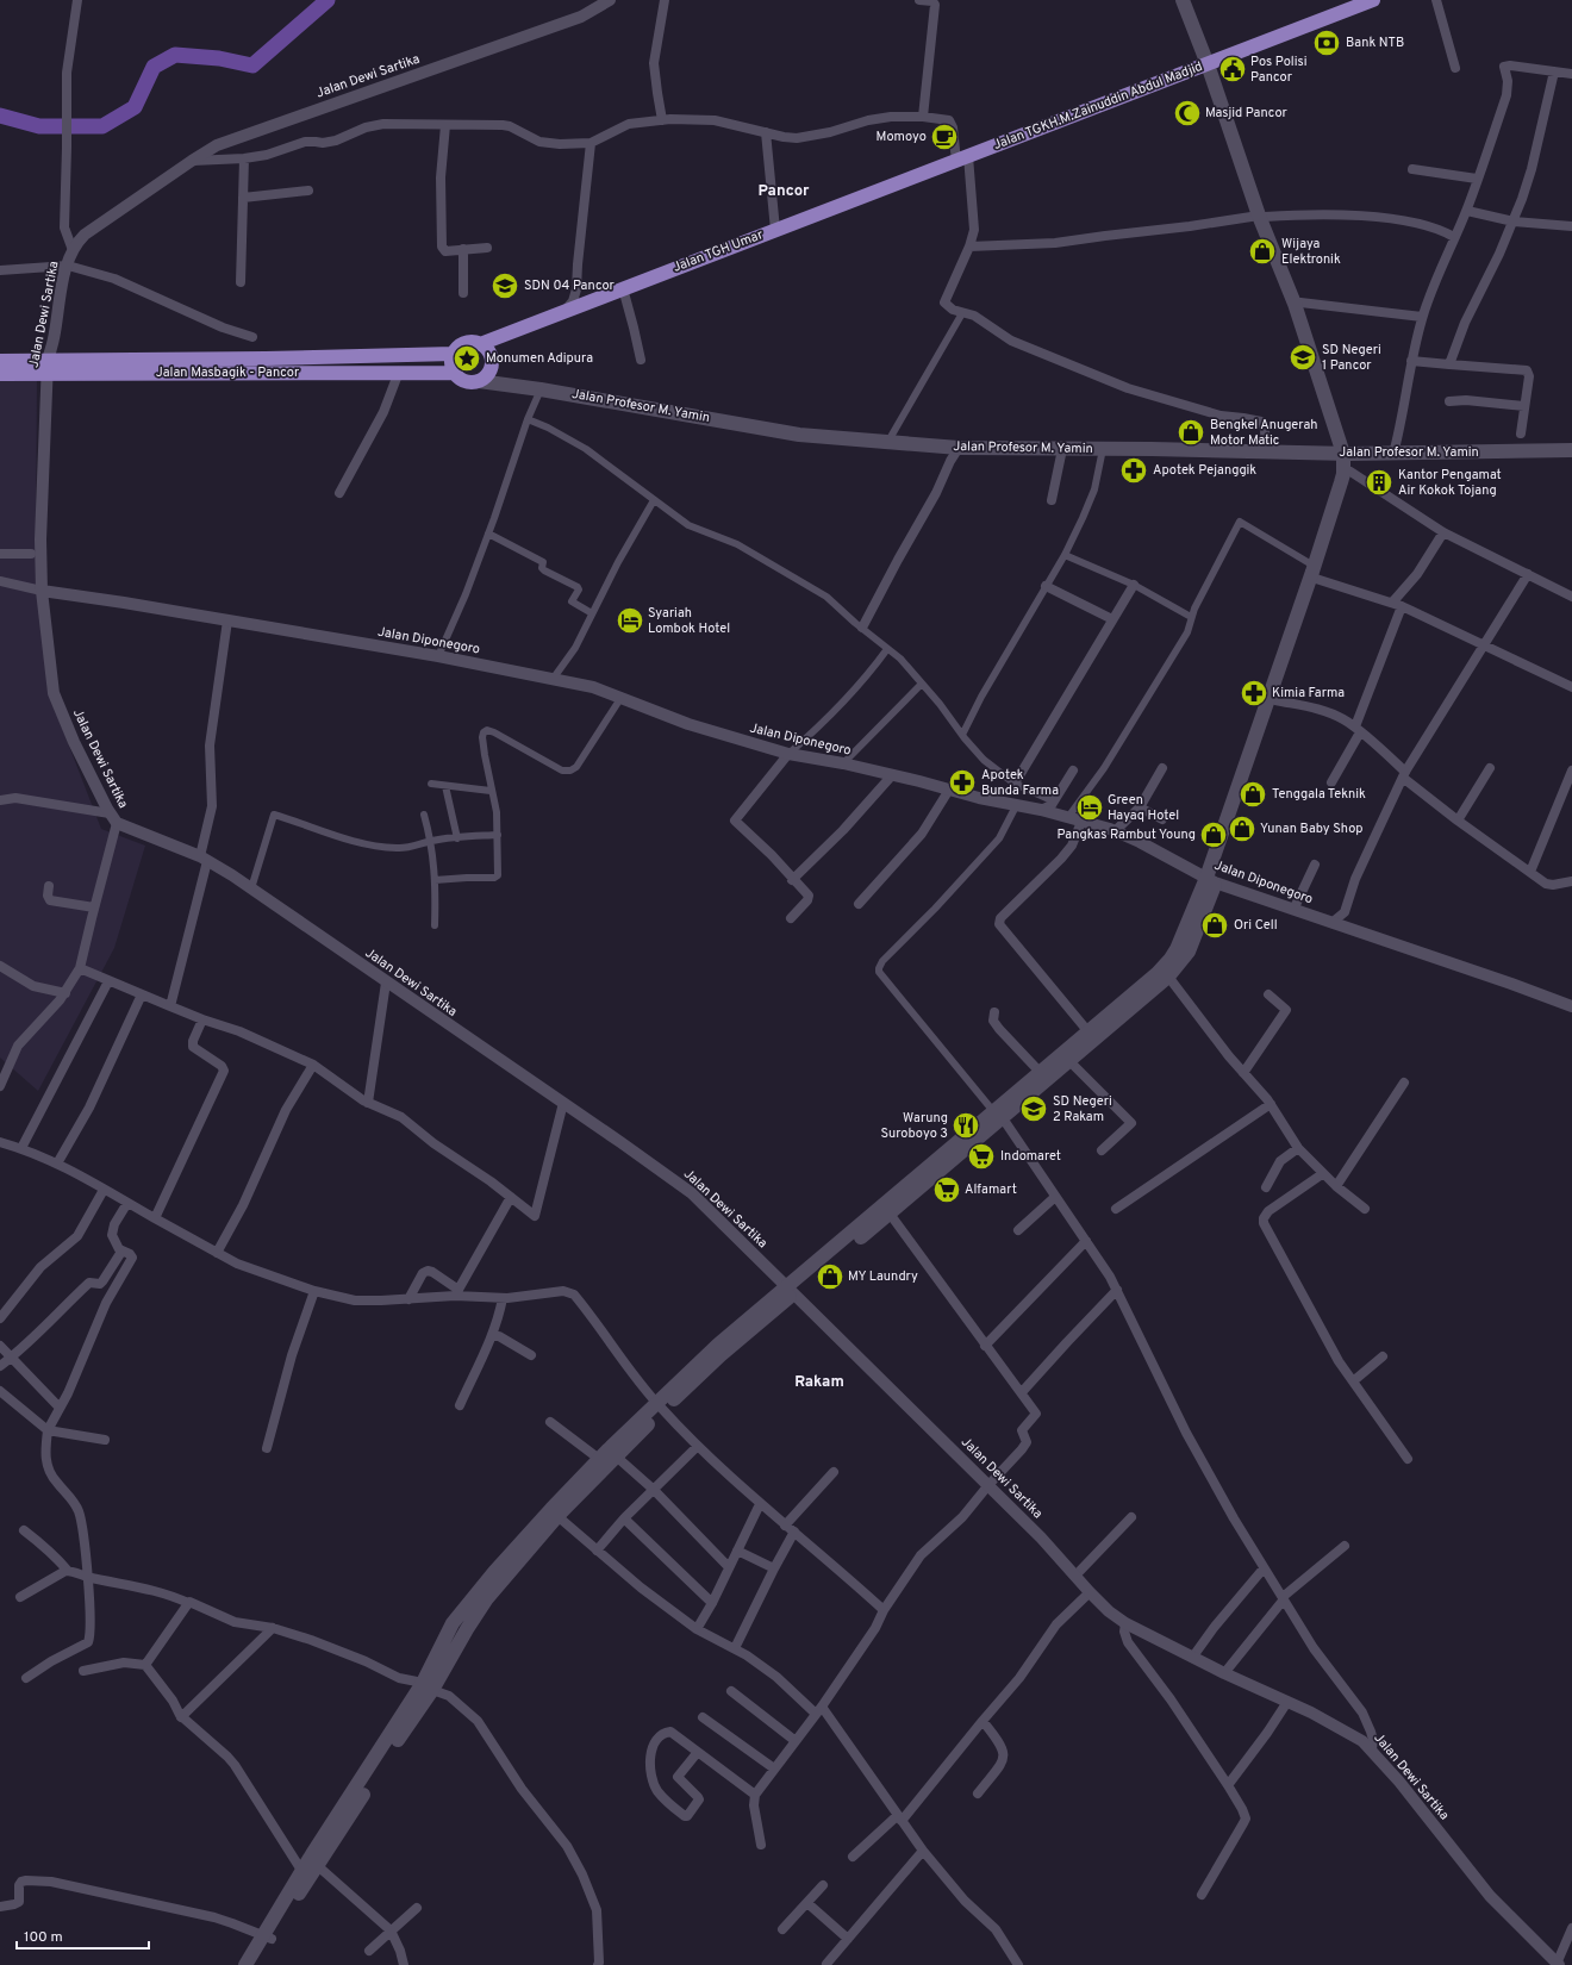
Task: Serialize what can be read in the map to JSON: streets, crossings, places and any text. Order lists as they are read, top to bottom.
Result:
{
  "streets": {
    "main road": [
      "Jalan TGKH.M.Zainuddin Abdul Madjid",
      "Jalan TGH Umar",
      "Jalan Masbagik - Pancor",
      "Jalan Profesor M. Yamin"
    ],
    "street": ["Jalan Dewi Sartika", "Jalan Diponegoro"]
  },
  "crossings": [
    ["Jalan Dewi Sartika", "Jalan Masbagik - Pancor"],
    ["Jalan Dewi Sartika", "Jalan Diponegoro"],
    ["Jalan TGKH.M.Zainuddin Abdul Madjid", "Jalan TGH Umar"],
    ["Jalan TGH Umar", "Jalan Masbagik - Pancor"],
    ["Jalan TGH Umar", "Jalan Profesor M. Yamin"],
    ["Jalan Masbagik - Pancor", "Jalan Profesor M. Yamin"]
  ],
  "districts": ["Pancor", "Rakam"],
  "places": {
    "bank": ["Bank NTB"],
    "public building": ["Pos Polisi Pancor"],
    "mosque": ["Masjid Pancor"],
    "cafe": ["Momoyo"],
    "shop": [
      "Wijaya Elektronik",
      "Bengkel Anugerah Motor Matic",
      "Tenggala Teknik",
      "Yunan Baby Shop",
      "Pangkas Rambut Young",
      "Ori Cell",
      "MY Laundry"
    ],
    "school or university": ["SDN 04 Pancor", "SD Negeri 1 Pancor", "SD Negeri 2 Rakam"],
    "place": ["Monumen Adipura"],
    "pharmacy": ["Apotek Pejanggik", "Kimia Farma", "Apotek Bunda Farma"],
    "building": ["Kantor Pengamat Air Kokok Tojang"],
    "hotel": ["Syariah Lombok Hotel", "Green Hayaq Hotel"],
    "restaurant": ["Warung Suroboyo 3"],
    "supermarket": ["Indomaret", "Alfamart"]
  },
  "scale_bar": "100 m"
}
